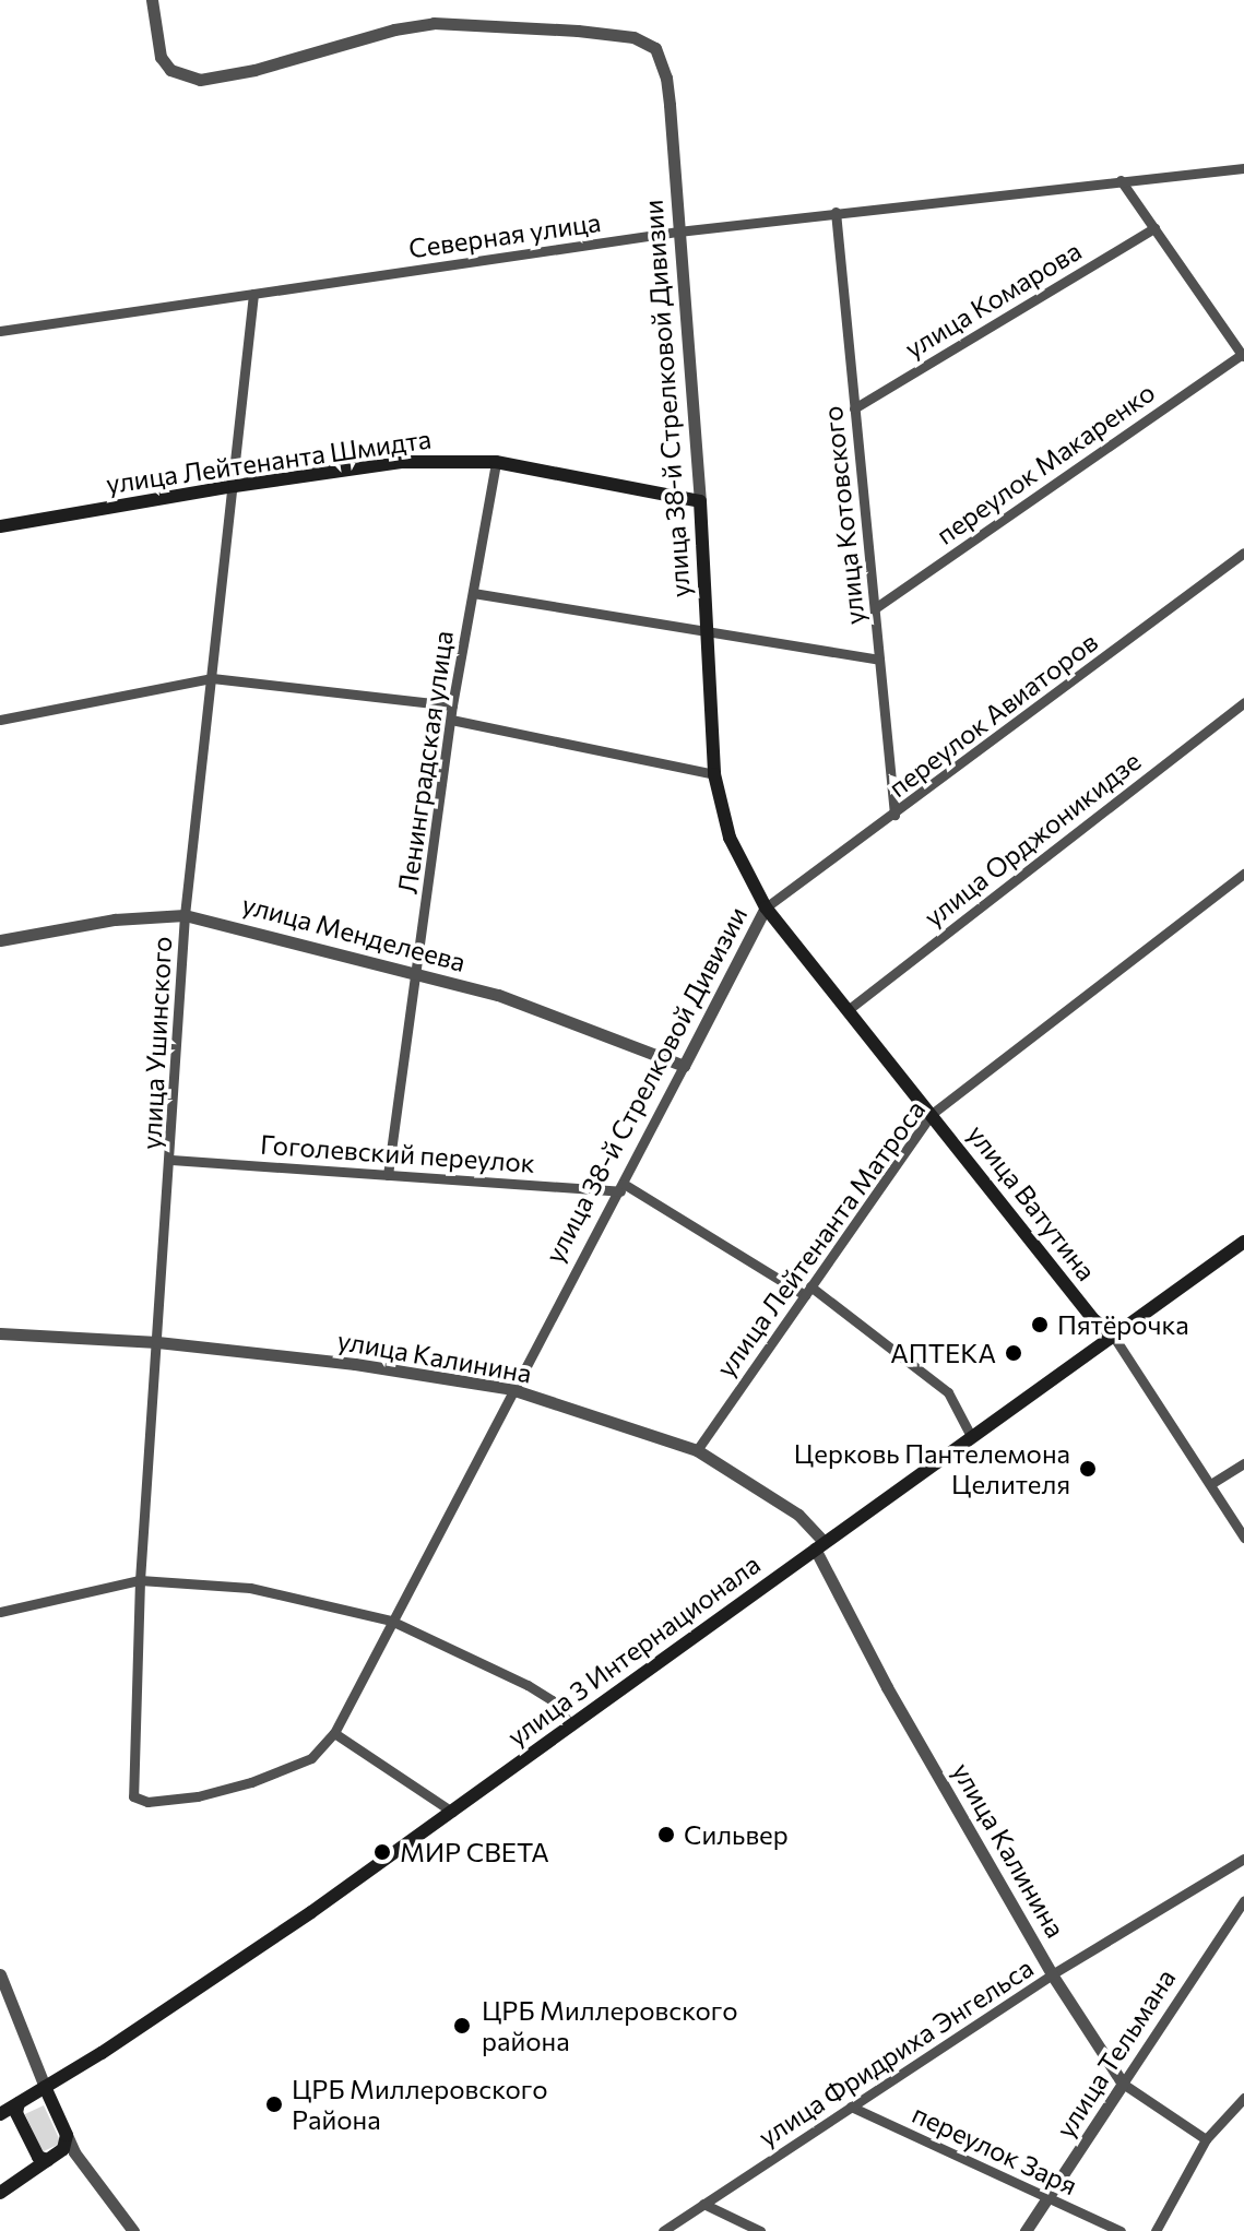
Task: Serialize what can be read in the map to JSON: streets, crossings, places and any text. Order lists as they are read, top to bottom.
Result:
{
  "streets": {
    "main road": [
      "улица 38-й Стрелковой Дивизии",
      "улица Лейтенанта Шмидта",
      "улица Ватутина",
      "улица 3 Интернационала"
    ],
    "street": [
      "Северная улица",
      "улица Комарова",
      "переулок Макаренко",
      "улица Котовского",
      "переулок Авиаторов",
      "Ленинградская улица",
      "улица Орджоникидзе",
      "улица Менделеева",
      "улица Ушинского",
      "Гоголевский переулок",
      "улица Лейтенанта Матроса",
      "улица Калинина",
      "улица Фридриха Энгельса",
      "улица Тельмана",
      "переулок Заря"
    ]
  },
  "crossings": [
    ["Северная улица", "улица 38-й Стрелковой Дивизии"],
    ["Северная улица", "улица Котовского"],
    ["Северная улица", "улица Ушинского"],
    ["улица Комарова", "улица Котовского"],
    ["улица 38-й Стрелковой Дивизии", "улица Лейтенанта Шмидта"],
    ["улица 38-й Стрелковой Дивизии", "переулок Авиаторов"],
    ["улица 38-й Стрелковой Дивизии", "улица Менделеева"],
    ["улица 38-й Стрелковой Дивизии", "улица Ушинского"],
    ["улица 38-й Стрелковой Дивизии", "Гоголевский переулок"],
    ["улица 38-й Стрелковой Дивизии", "улица Ватутина"],
    ["улица 38-й Стрелковой Дивизии", "улица Калинина"],
    ["улица Лейтенанта Шмидта", "Ленинградская улица"],
    ["улица Лейтенанта Шмидта", "улица Ушинского"],
    ["переулок Макаренко", "улица Котовского"],
    ["улица Котовского", "переулок Авиаторов"],
    ["переулок Авиаторов", "улица Ватутина"],
    ["Ленинградская улица", "улица Менделеева"],
    ["Ленинградская улица", "Гоголевский переулок"],
    ["улица Орджоникидзе", "улица Ватутина"],
    ["улица Менделеева", "улица Ушинского"],
    ["улица Ушинского", "Гоголевский переулок"],
    ["улица Ушинского", "улица Калинина"],
    ["Гоголевский переулок", "улица Лейтенанта Матроса"],
    ["Гоголевский переулок", "улица 3 Интернационала"],
    ["улица Ватутина", "улица Лейтенанта Матроса"],
    ["улица Ватутина", "улица 3 Интернационала"],
    ["улица Лейтенанта Матроса", "улица Калинина"],
    ["улица Калинина", "улица 3 Интернационала"],
    ["улица Калинина", "улица Фридриха Энгельса"],
    ["улица Калинина", "улица Тельмана"],
    ["улица Фридриха Энгельса", "переулок Заря"],
    ["улица Тельмана", "переулок Заря"]
  ],
  "places": [
    "Пятёрочка",
    "АПТЕКА",
    "Церковь Пантелемона Целителя",
    "Сильвер",
    "МИР СВЕТА",
    "ЦРБ Миллеровского района",
    "ЦРБ Миллеровского Района"
  ]
}
